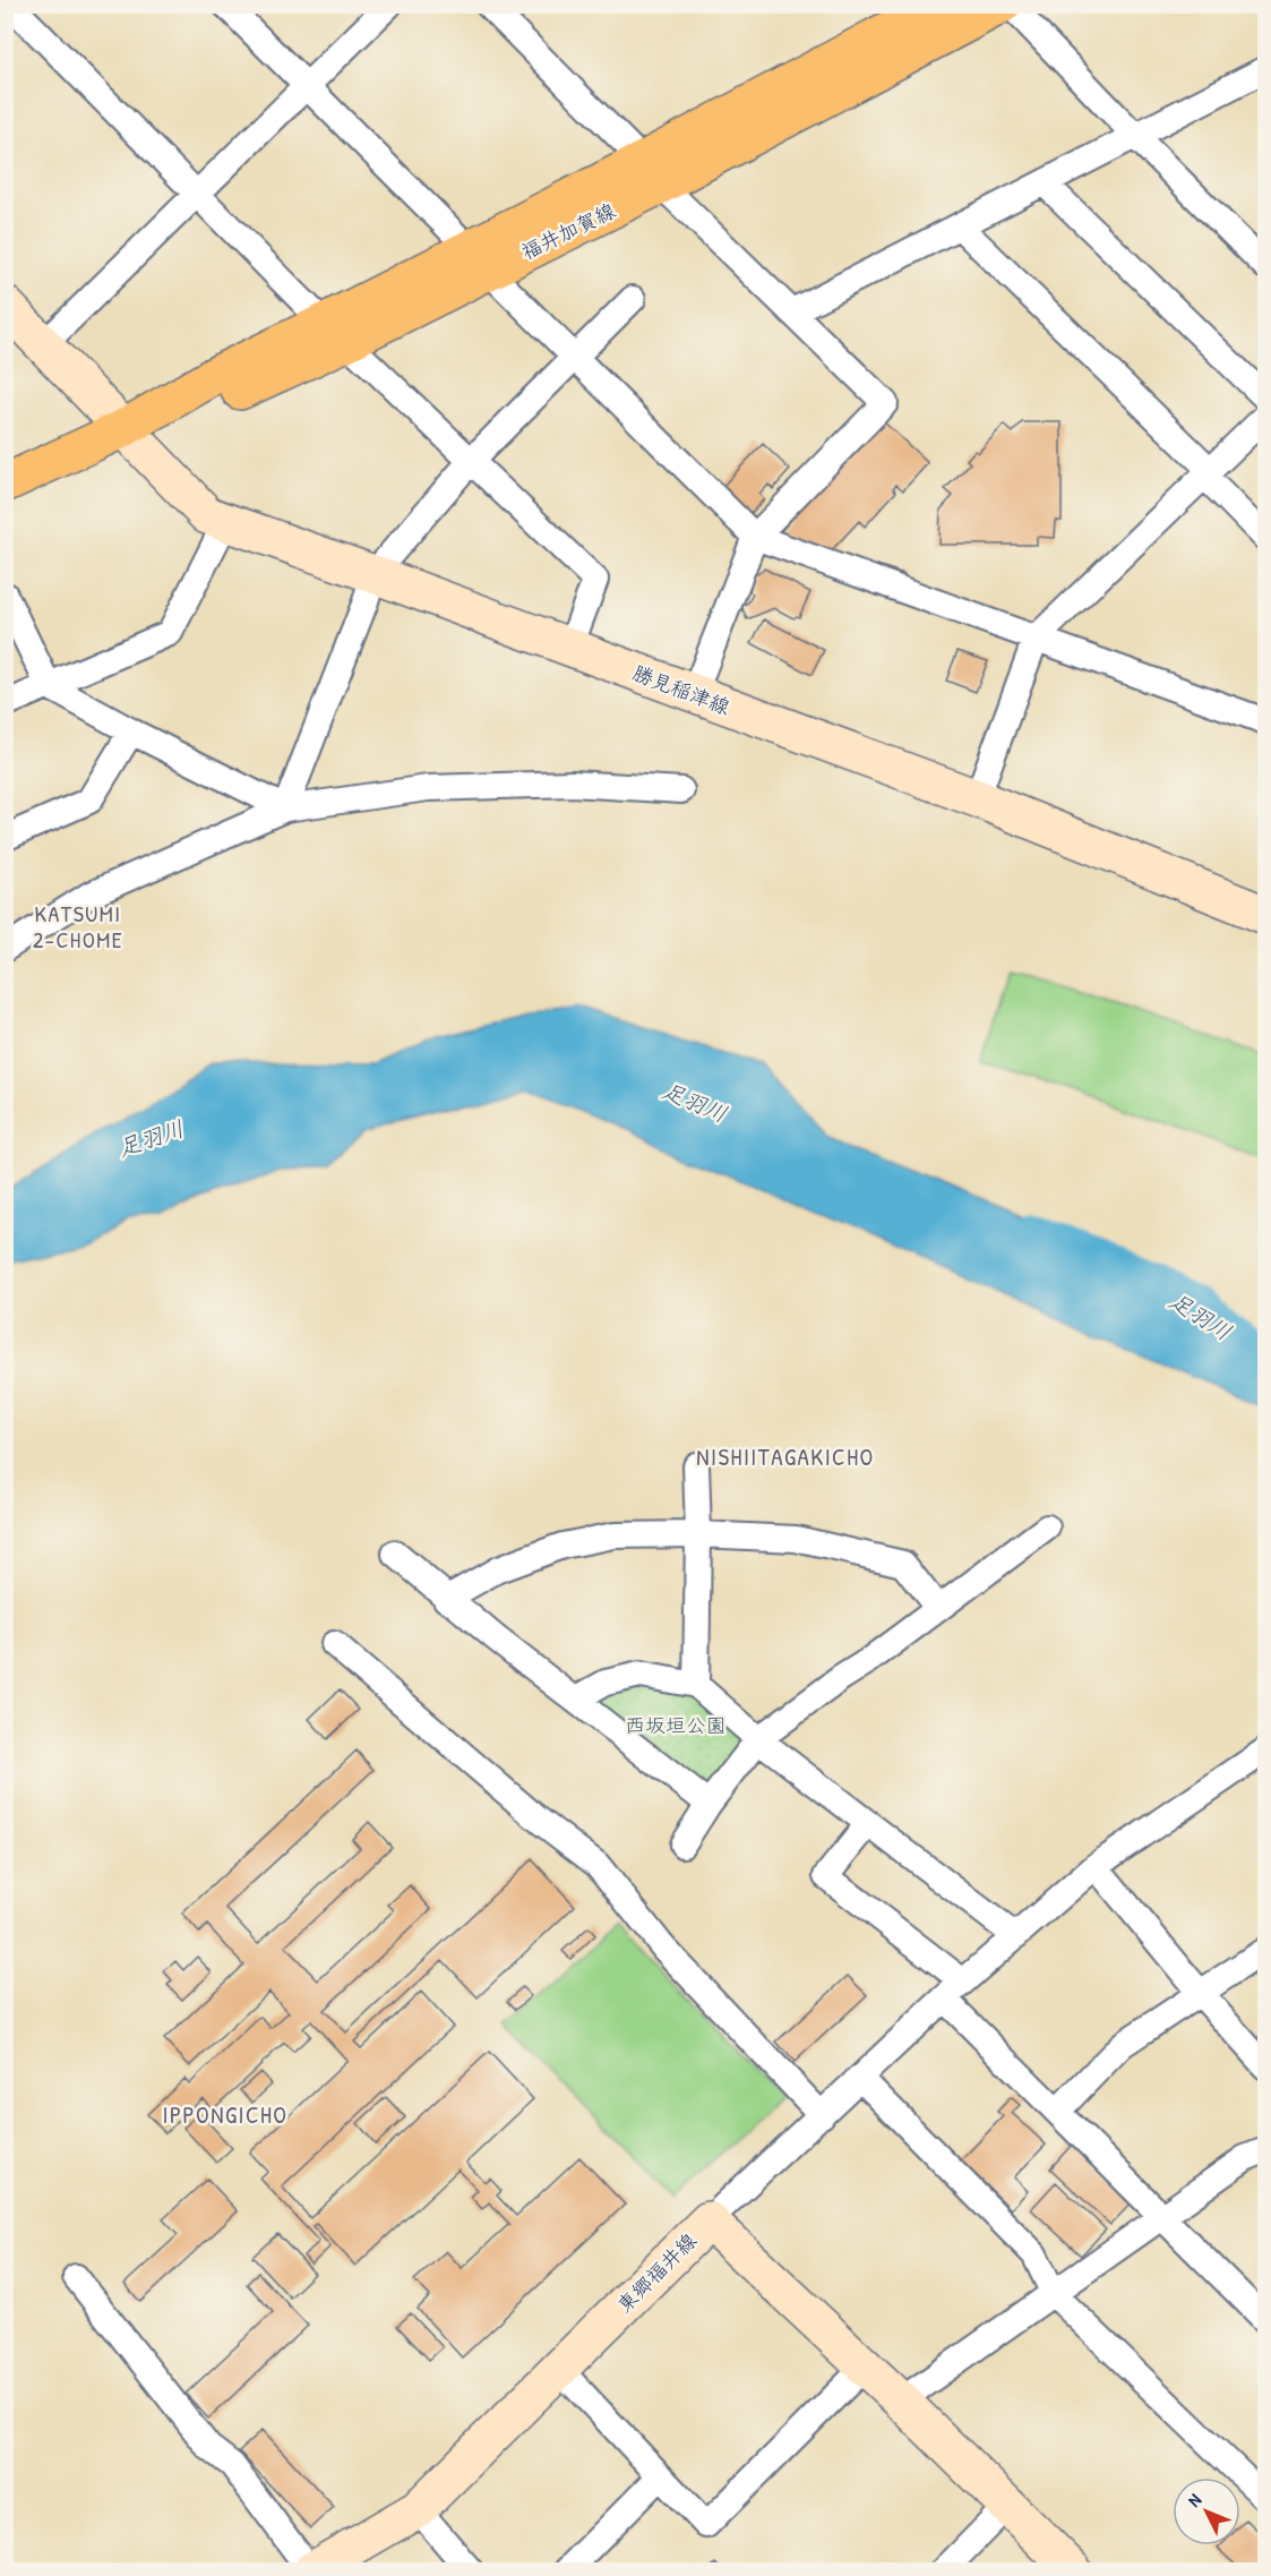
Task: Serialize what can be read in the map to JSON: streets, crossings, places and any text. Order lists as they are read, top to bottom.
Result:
{
  "streets": {
    "main road": ["福井加賀線", "勝見稲津線", "東郷福井線"]
  },
  "crossings": [
    ["福井加賀線", "勝見稲津線"]
  ],
  "districts": ["KATSUMI 2-CHOME", "NISHIITAGAKICHO", "IPPONGICHO"],
  "water": ["足羽川"],
  "parks": ["西坂垣公園"],
  "north": "top left"
}
